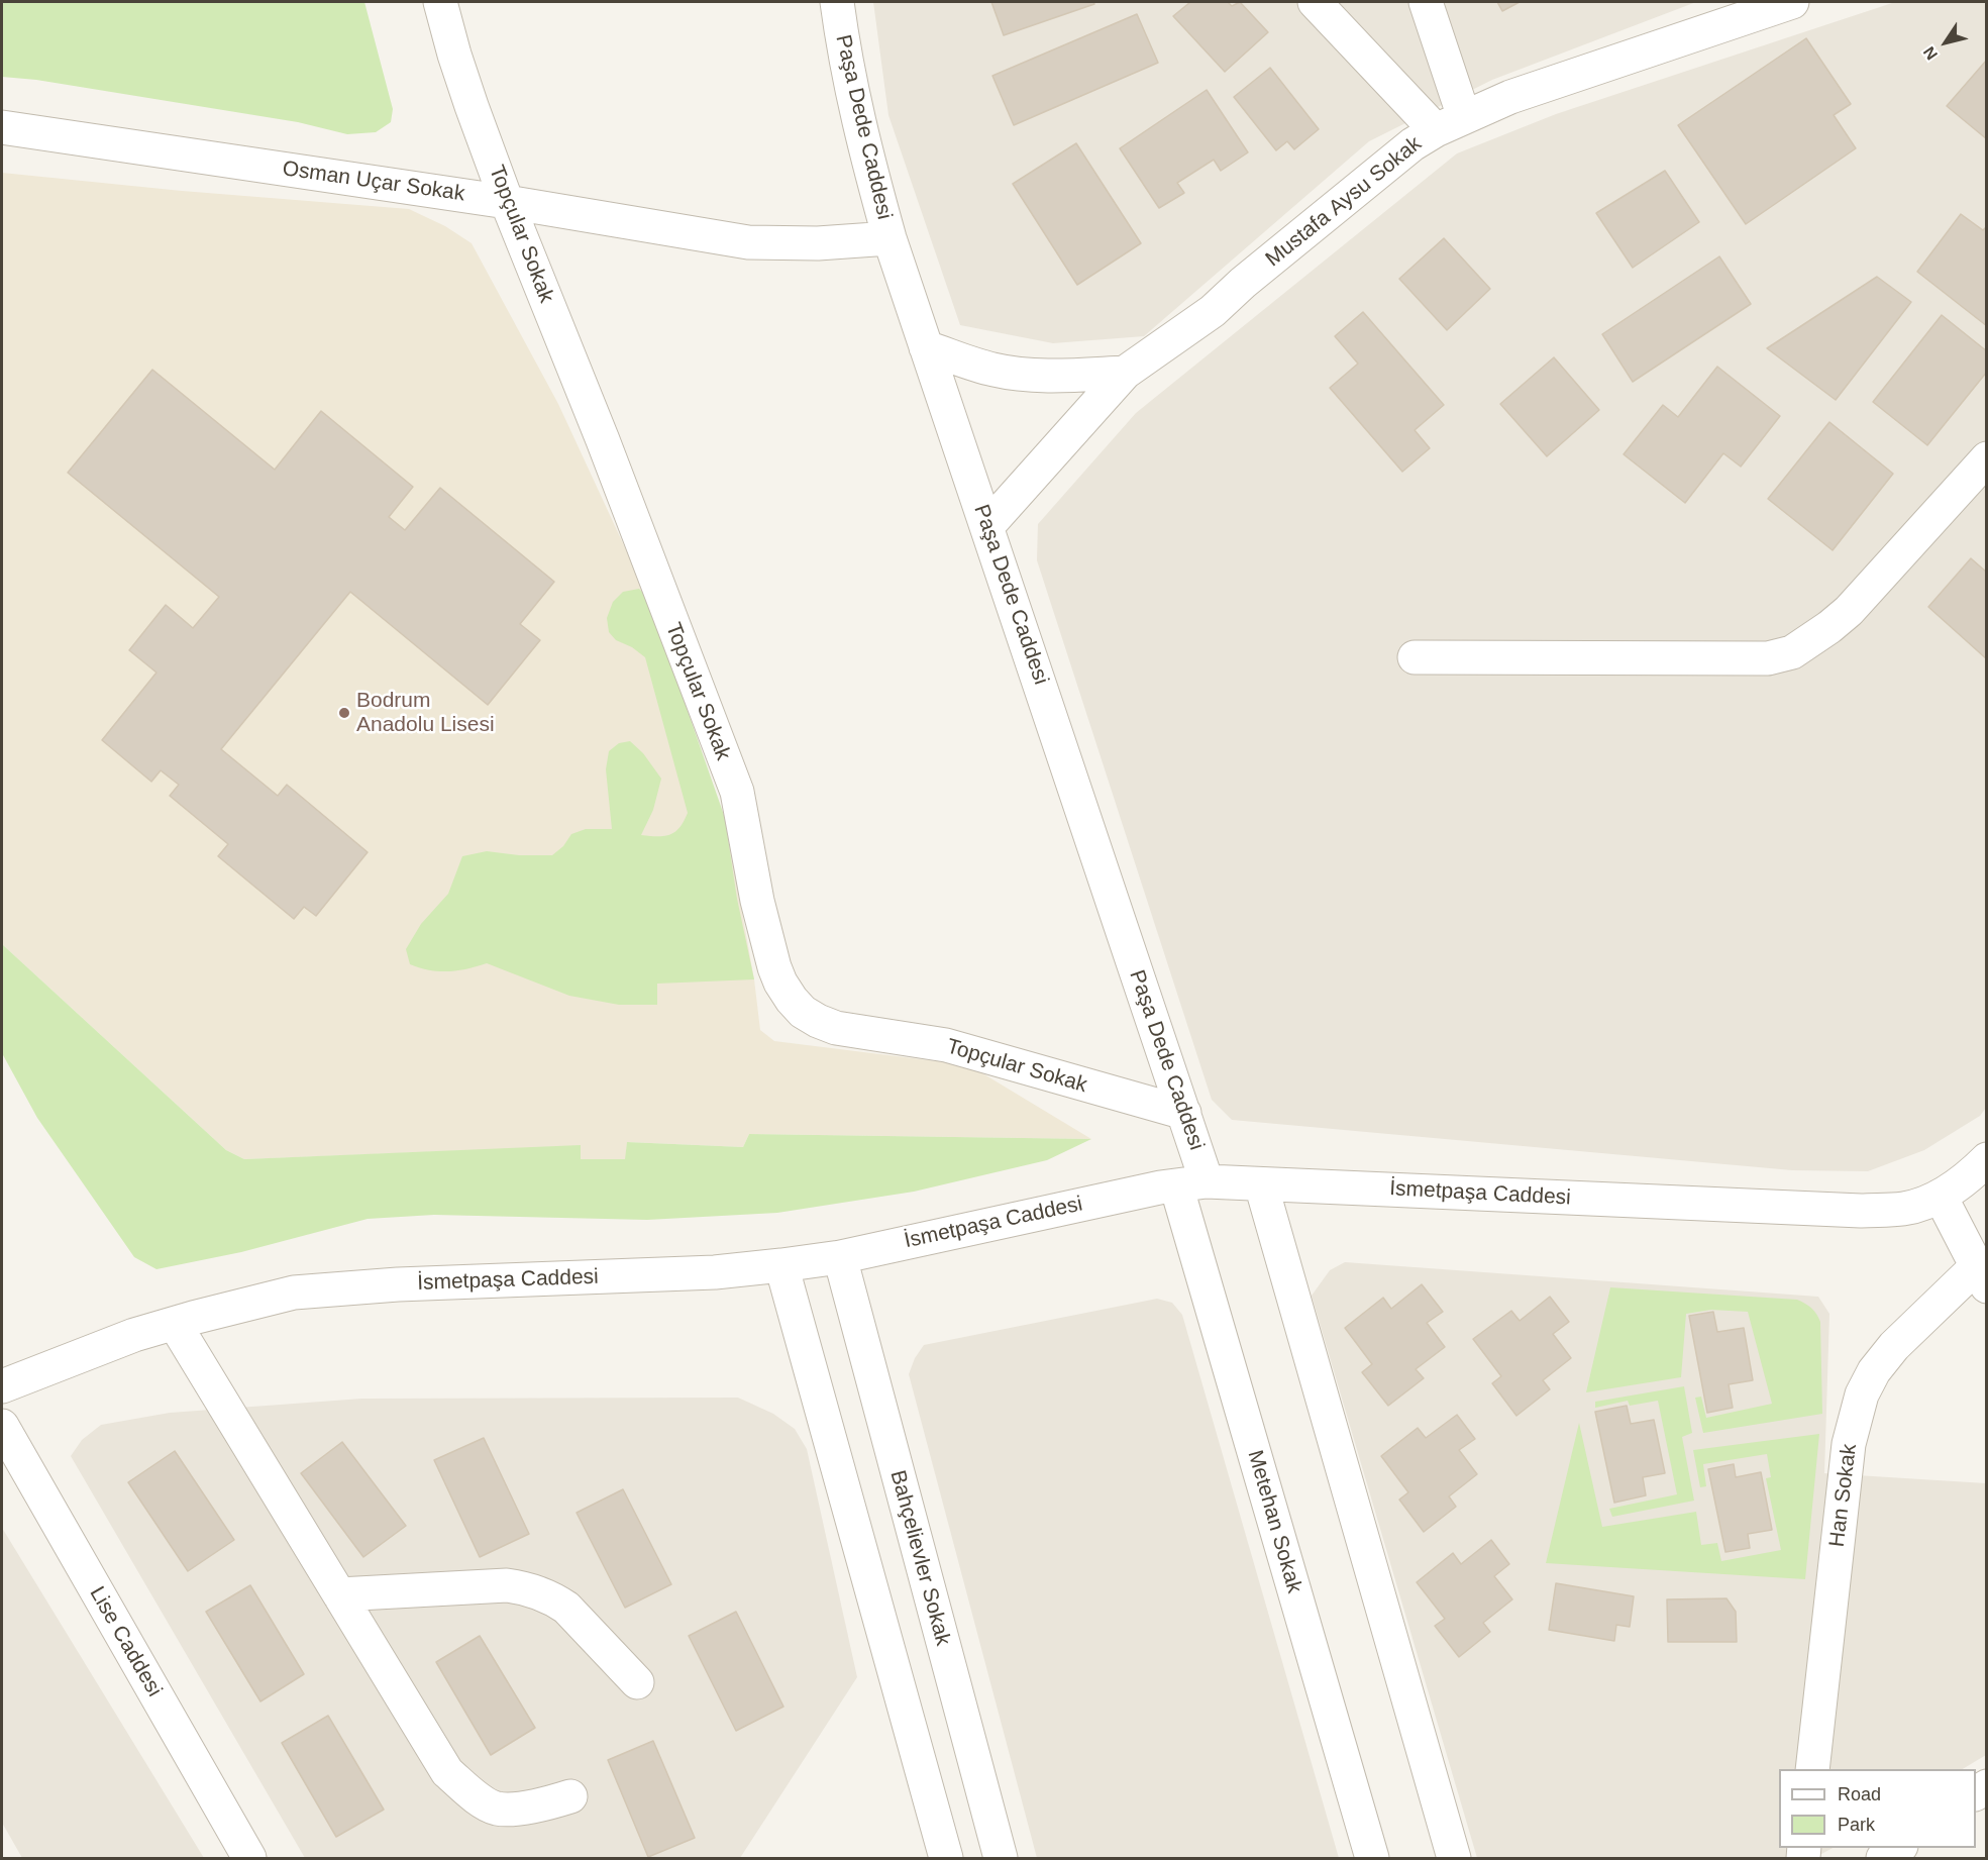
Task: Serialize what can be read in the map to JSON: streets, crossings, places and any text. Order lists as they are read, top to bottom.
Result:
{
  "streets": {
    "street": [
      "Paşa Dede Caddesi",
      "Osman Uçar Sokak",
      "Mustafa Aysu Sokak",
      "Topçular Sokak",
      "İsmetpaşa Caddesi",
      "Han Sokak",
      "Metehan Sokak",
      "Bahçelievler Sokak",
      "Lise Caddesi"
    ]
  },
  "crossings": [
    ["Paşa Dede Caddesi", "Osman Uçar Sokak"],
    ["Paşa Dede Caddesi", "Mustafa Aysu Sokak"],
    ["Paşa Dede Caddesi", "Topçular Sokak"],
    ["Paşa Dede Caddesi", "İsmetpaşa Caddesi"],
    ["Paşa Dede Caddesi", "Metehan Sokak"],
    ["Osman Uçar Sokak", "Topçular Sokak"],
    ["İsmetpaşa Caddesi", "Metehan Sokak"],
    ["İsmetpaşa Caddesi", "Bahçelievler Sokak"]
  ],
  "places": ["Bodrum Anadolu Lisesi"],
  "legend": ["Road", "Park"],
  "north": "bottom left"
}
